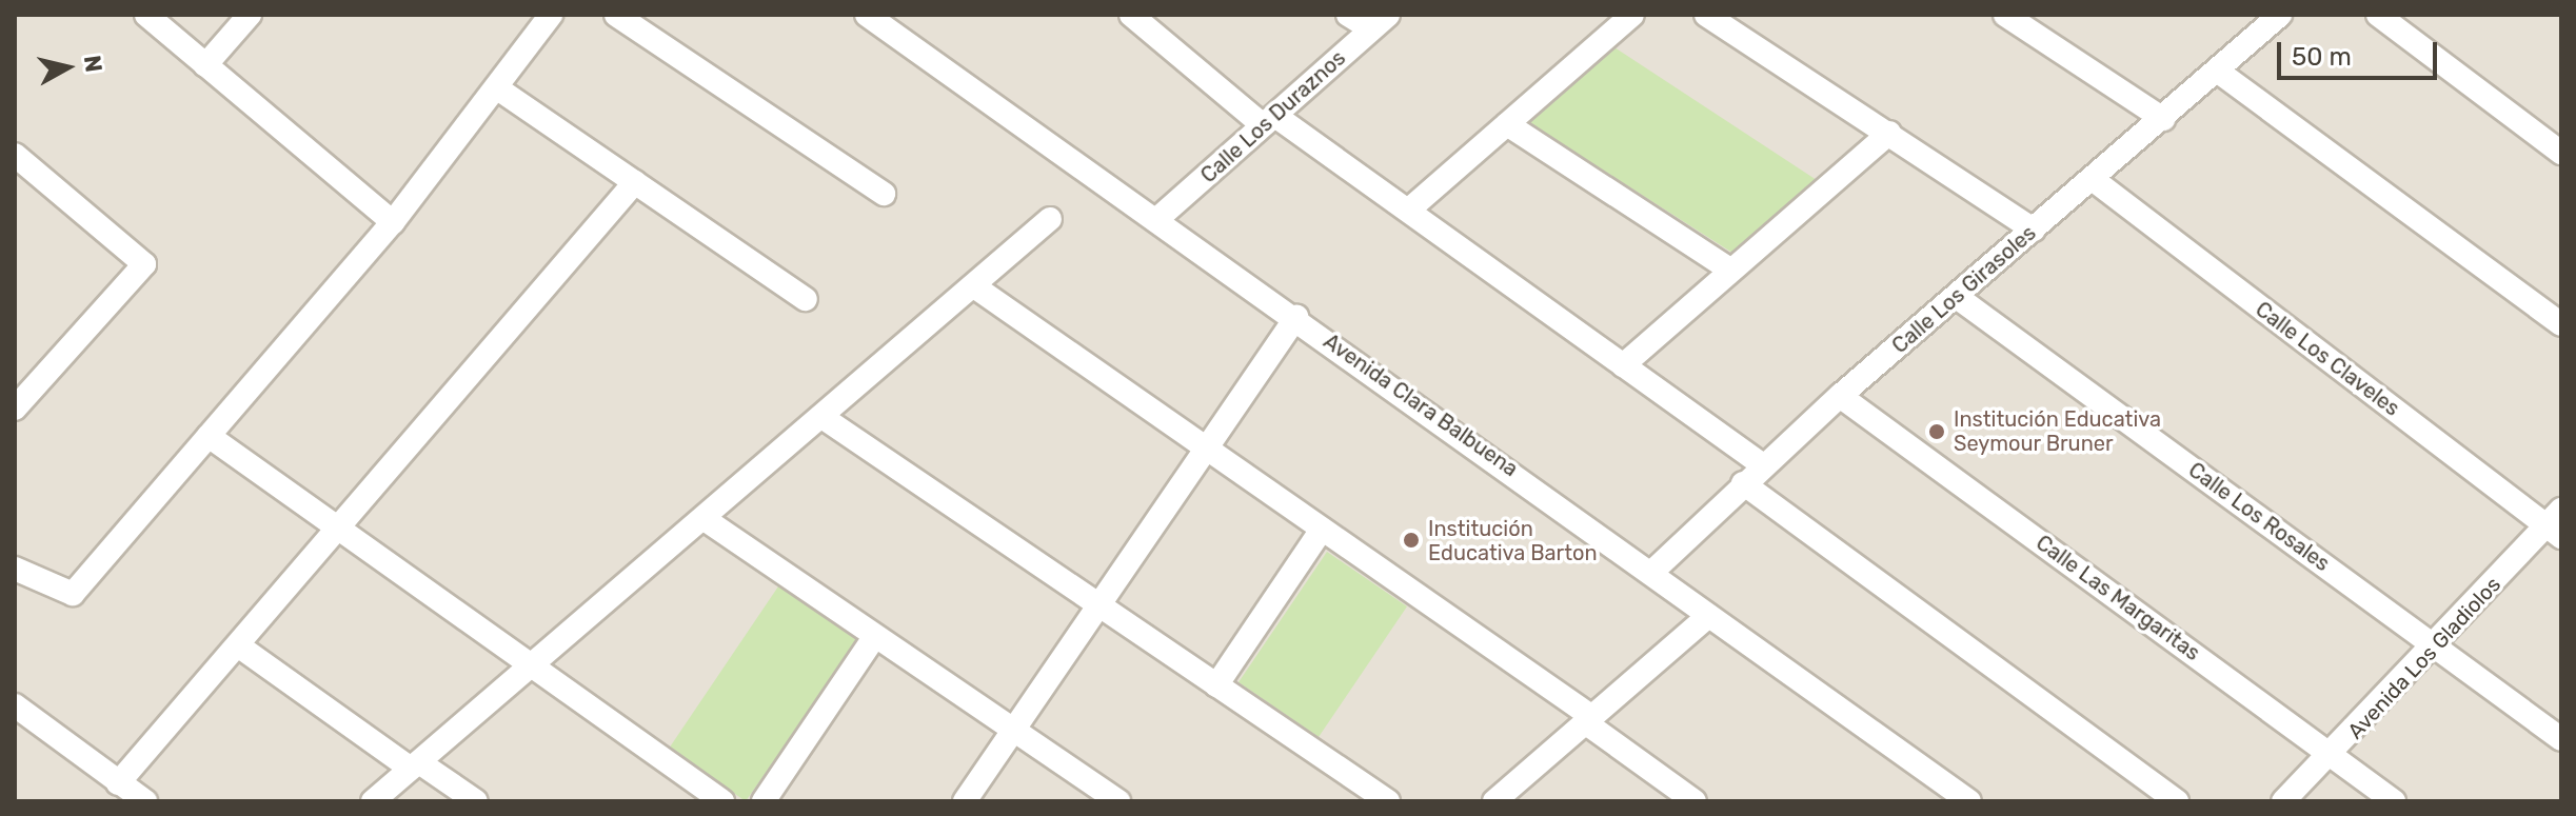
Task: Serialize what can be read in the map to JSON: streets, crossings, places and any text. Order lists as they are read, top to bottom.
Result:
{
  "streets": {
    "street": [
      "Calle Los Duraznos",
      "Calle Los Girasoles",
      "Calle Los Claveles",
      "Avenida Clara Balbuena",
      "Calle Los Rosales",
      "Calle Las Margaritas",
      "Avenida Los Gladiolos"
    ]
  },
  "crossings": [
    ["Calle Los Duraznos", "Avenida Clara Balbuena"],
    ["Calle Los Girasoles", "Calle Los Claveles"],
    ["Calle Los Girasoles", "Avenida Clara Balbuena"],
    ["Calle Los Girasoles", "Calle Los Rosales"],
    ["Calle Los Girasoles", "Calle Las Margaritas"],
    ["Calle Los Claveles", "Avenida Los Gladiolos"],
    ["Calle Los Rosales", "Avenida Los Gladiolos"],
    ["Calle Las Margaritas", "Avenida Los Gladiolos"]
  ],
  "places": ["Institución Educativa Seymour Bruner", "Institución Educativa Barton"],
  "scale_bar": "50 m",
  "north": "right"
}
